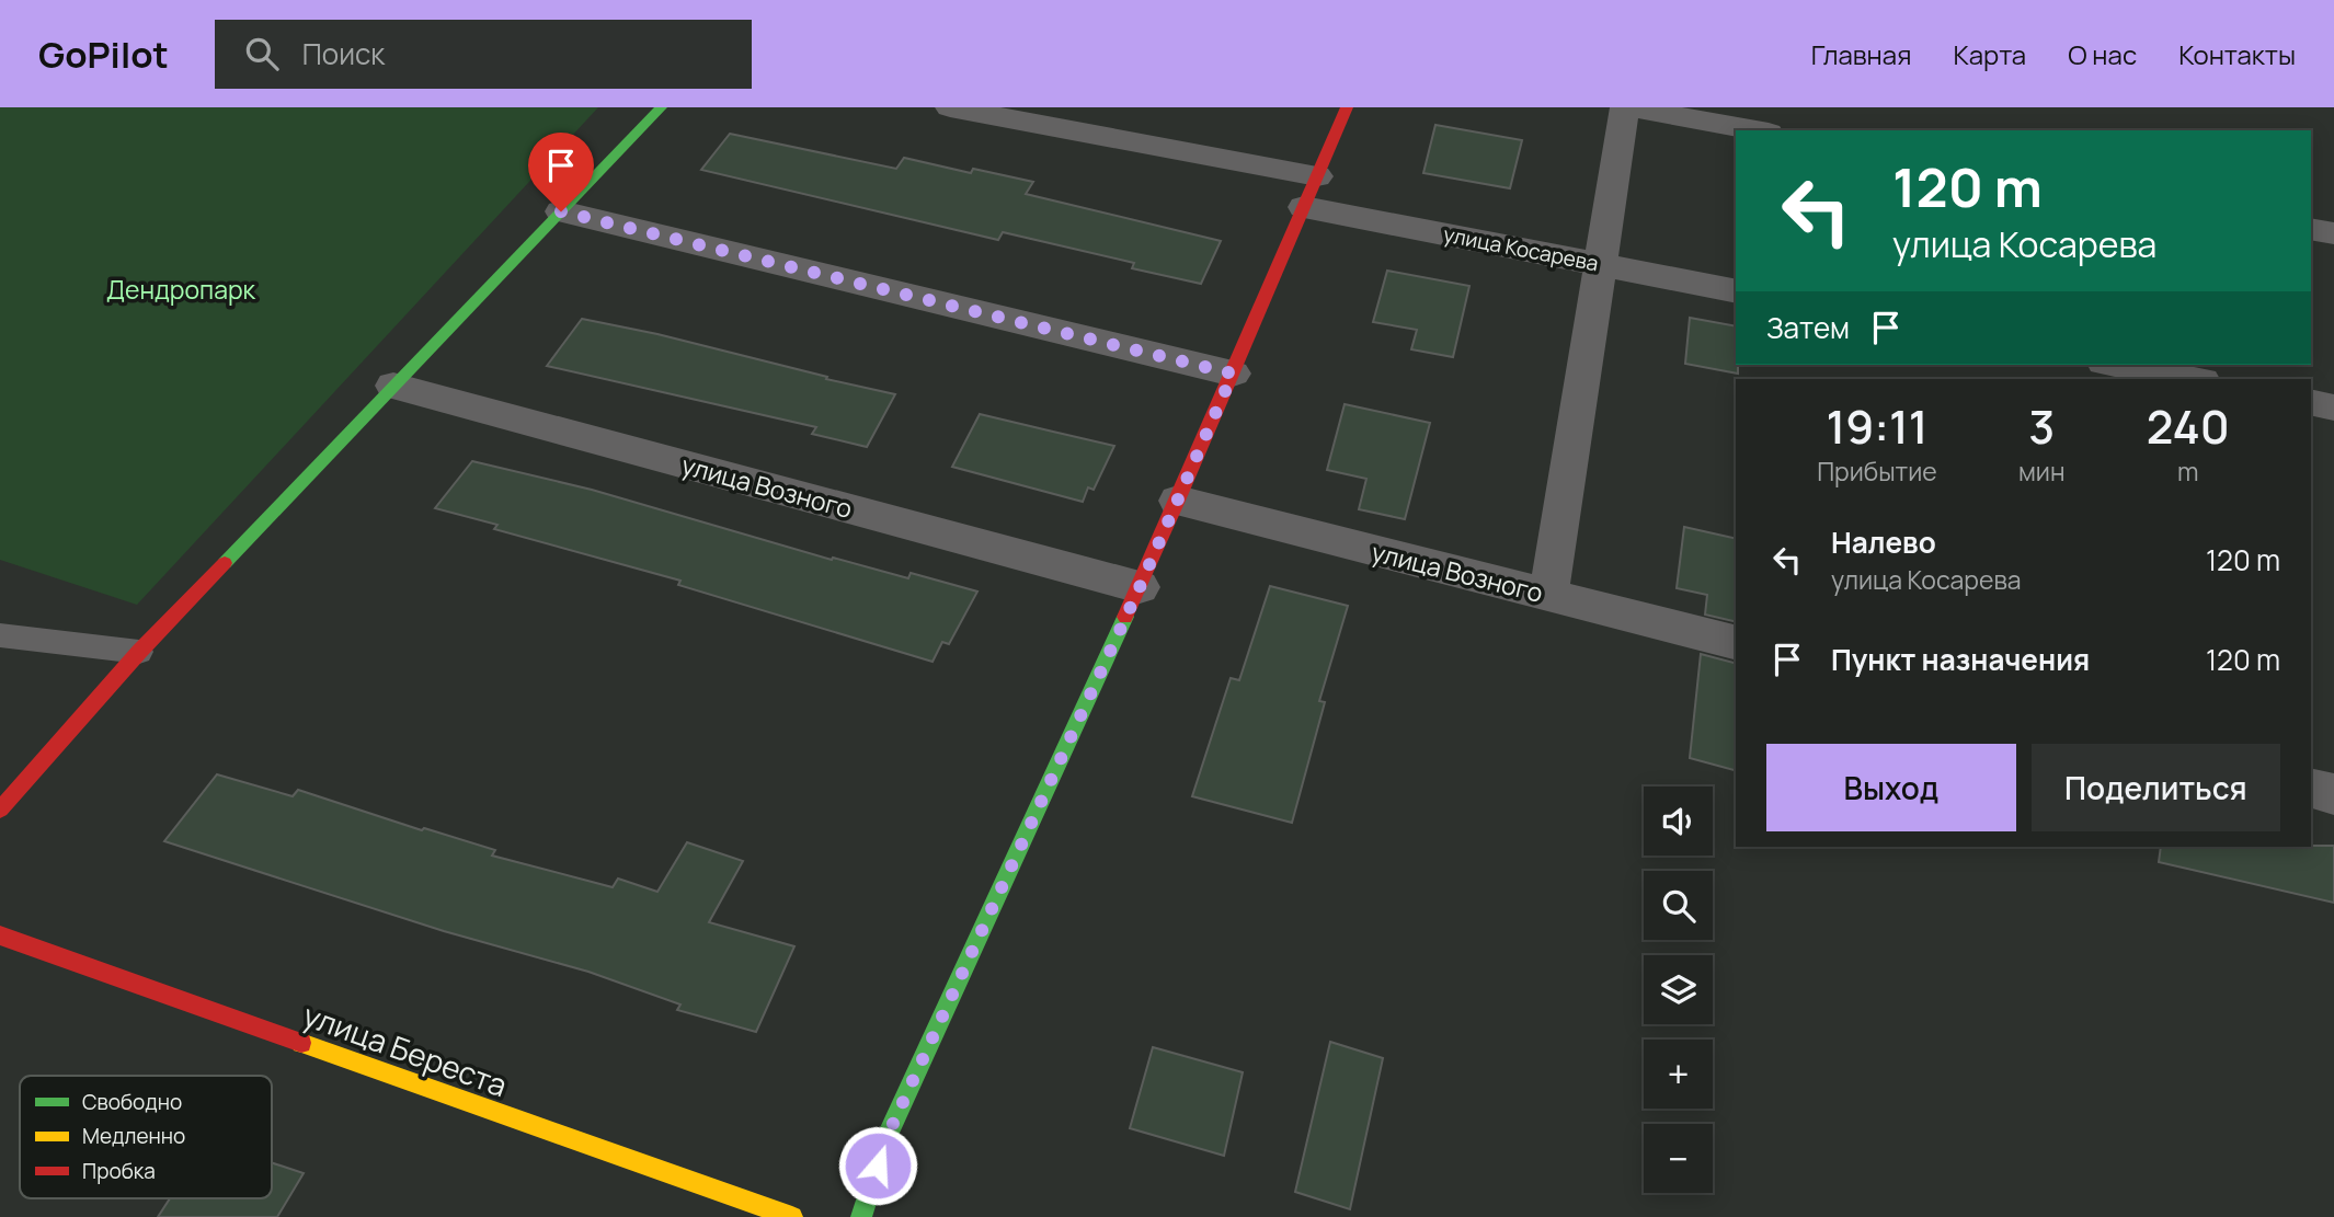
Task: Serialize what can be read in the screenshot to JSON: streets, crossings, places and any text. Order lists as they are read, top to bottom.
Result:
{
  "streets": {
    "street": ["улица Косарева", "улица Возного", "улица Береста"]
  },
  "parks": ["Дендропарк"],
  "legend": ["Свободно", "Медленно", "Пробка"],
  "page": {
    "header": "GoPilot",
    "search": "Поиск",
    "nav": [
      "Главная",
      "Карта",
      "О нас",
      "Контакты"
    ],
    "turn": ["120 m", "улица Косарева"],
    "then": "Затем",
    "eta": [
      "19:11",
      "Прибытие",
      "3",
      "мин",
      "240",
      "m"
    ],
    "list": [
      {
        "name": "Налево",
        "note": "улица Косарева",
        "value": "120 m"
      },
      {
        "name": "Пункт назначения",
        "value": "120 m"
      }
    ],
    "buttons": ["Выход", "Поделиться"],
    "map_buttons": ["+", "−"]
  }
}
